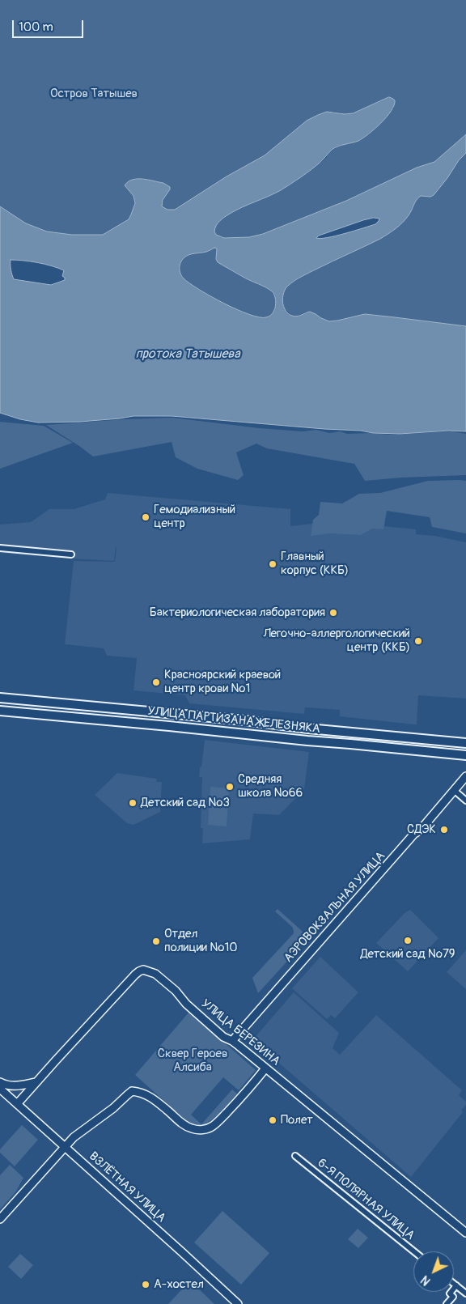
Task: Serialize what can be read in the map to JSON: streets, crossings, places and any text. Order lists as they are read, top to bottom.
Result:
{
  "streets": {
    "main road": ["УЛИЦА ПАРТИЗАНА ЖЕЛЕЗНЯКА"],
    "street": [
      "АЭРОВОКЗАЛЬНАЯ УЛИЦА",
      "УЛИЦА БЕРЕЗИНА",
      "ВЗЛЁТНАЯ УЛИЦА",
      "6-Я ПОЛЯРНАЯ УЛИЦА"
    ]
  },
  "crossings": [
    ["АЭРОВОКЗАЛЬНАЯ УЛИЦА", "УЛИЦА БЕРЕЗИНА"],
    ["УЛИЦА БЕРЕЗИНА", "ВЗЛЁТНАЯ УЛИЦА"]
  ],
  "water": ["протока Татышева"],
  "parks": ["Остров Татышев", "Сквер Героев Алсиба"],
  "places": [
    "Гемодиализный центр",
    "Главный корпус (ККБ)",
    "Бактериологическая лаборатория",
    "Легочно-аллергологический центр (ККБ)",
    "Красноярский краевой центр крови №1",
    "Средняя школа №66",
    "Детский сад №3",
    "СДЭК",
    "Детский сад №79",
    "Отдел полиции №10",
    "Полет",
    "А-хостел"
  ],
  "scale_bar": "100 m",
  "north": "bottom left"
}
